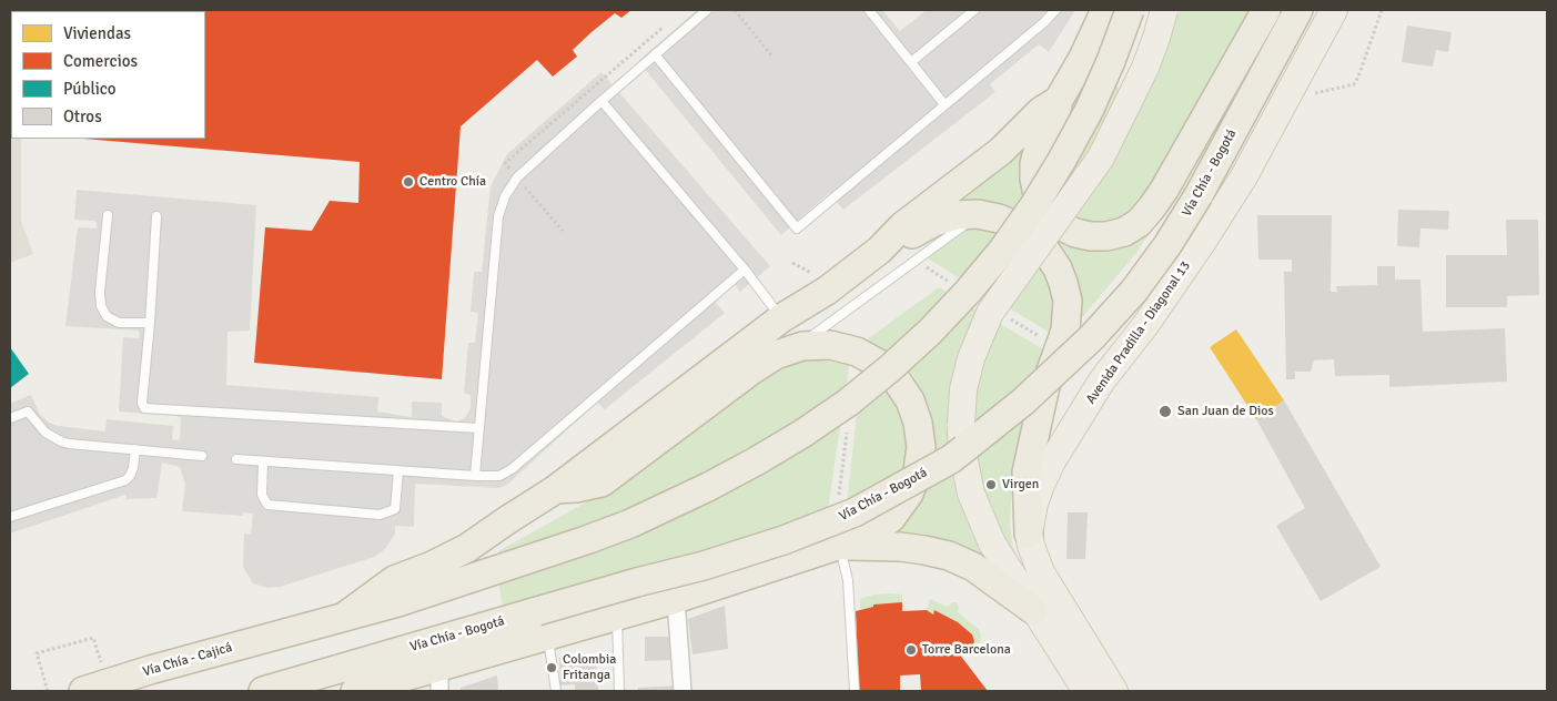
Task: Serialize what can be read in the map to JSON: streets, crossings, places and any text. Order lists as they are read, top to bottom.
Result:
{
  "streets": {
    "highway": ["Vía Chía - Bogotá", "Vía Chía - Cajicá"],
    "main road": ["Avenida Pradilla - Diagonal 13"]
  },
  "places": [
    "Centro Chía",
    "San Juan de Dios",
    "Virgen",
    "Torre Barcelona",
    "Colombia Fritanga"
  ],
  "legend": [
    "Viviendas",
    "Comercios",
    "Público",
    "Otros"
  ]
}
